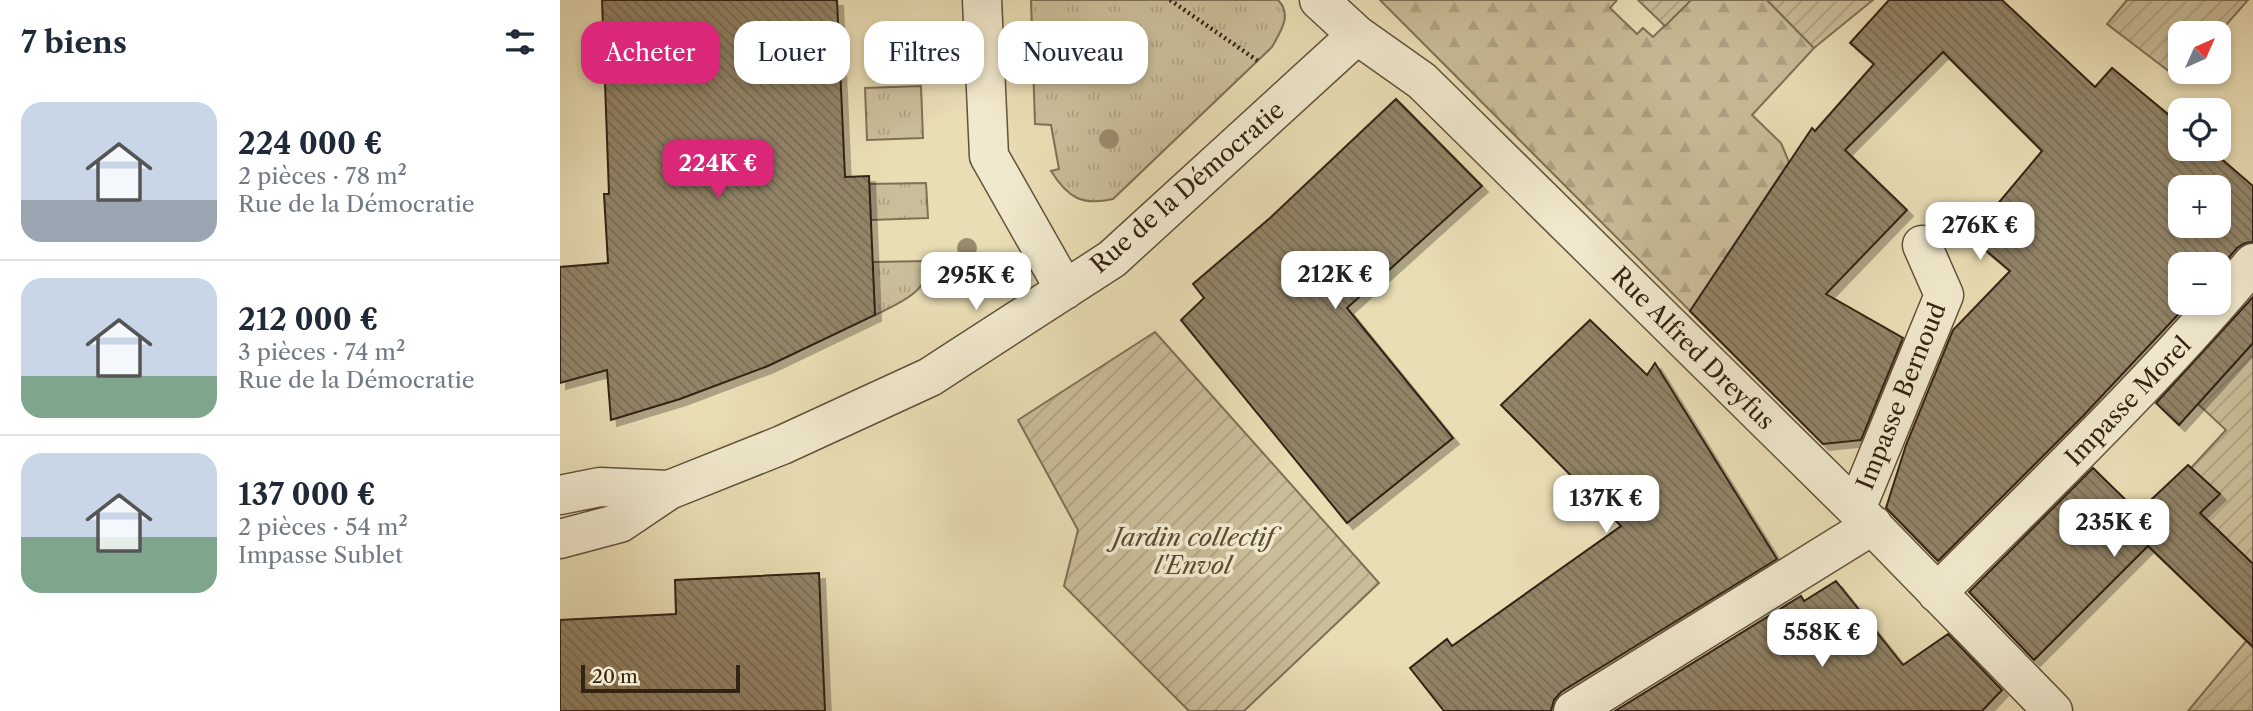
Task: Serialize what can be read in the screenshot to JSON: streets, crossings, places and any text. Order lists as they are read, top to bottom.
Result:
{
  "streets": {
    "street": [
      "Rue de la Démocratie",
      "Rue Alfred Dreyfus",
      "Impasse Bernoud",
      "Impasse Morel"
    ]
  },
  "crossings": [
    ["Rue de la Démocratie", "Rue Alfred Dreyfus"],
    ["Rue Alfred Dreyfus", "Impasse Bernoud"],
    ["Rue Alfred Dreyfus", "Impasse Morel"]
  ],
  "parks": ["Jardin collectif l'Envol"],
  "scale_bar": "20 m",
  "north": "top right",
  "page": {
    "heading": "7 biens",
    "map_buttons": ["+", "−"],
    "chip": [
      "Acheter",
      "Louer",
      "Filtres",
      "Nouveau"
    ],
    "list": [
      {
        "name": "224 000 €",
        "note": "2 pièces · 78 m² · Rue de la Démocratie"
      },
      {
        "name": "212 000 €",
        "note": "3 pièces · 74 m² · Rue de la Démocratie"
      },
      {
        "name": "137 000 €",
        "note": "2 pièces · 54 m² · Impasse Sublet"
      }
    ],
    "price": [
      "224K €",
      "276K €",
      "212K €",
      "295K €",
      "137K €",
      "235K €",
      "558K €"
    ],
    "scale": "20 m"
  }
}
